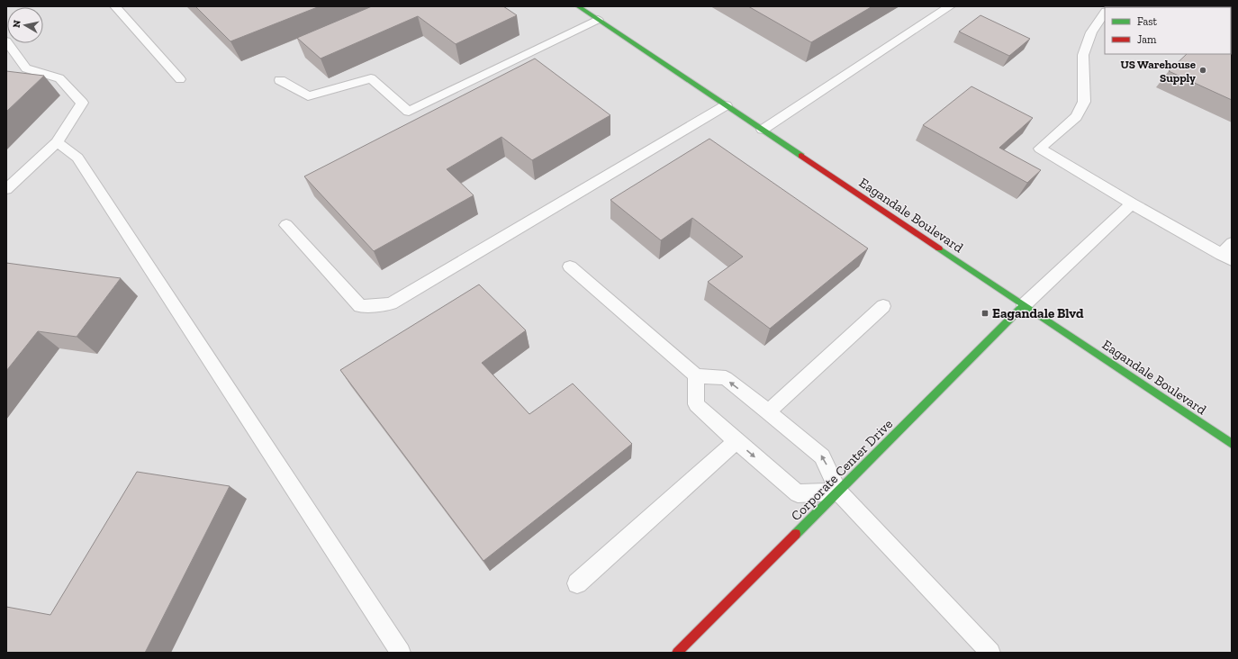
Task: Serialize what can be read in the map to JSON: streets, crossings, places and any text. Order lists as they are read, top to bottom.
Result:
{
  "streets": {
    "street": ["Eagandale Boulevard", "Corporate Center Drive"]
  },
  "crossings": [
    ["Eagandale Boulevard", "Corporate Center Drive"]
  ],
  "places": {
    "other": ["US Warehouse Supply"],
    "transit": ["Eagandale Blvd"]
  },
  "legend": ["Fast", "Jam"],
  "north": "left"
}
